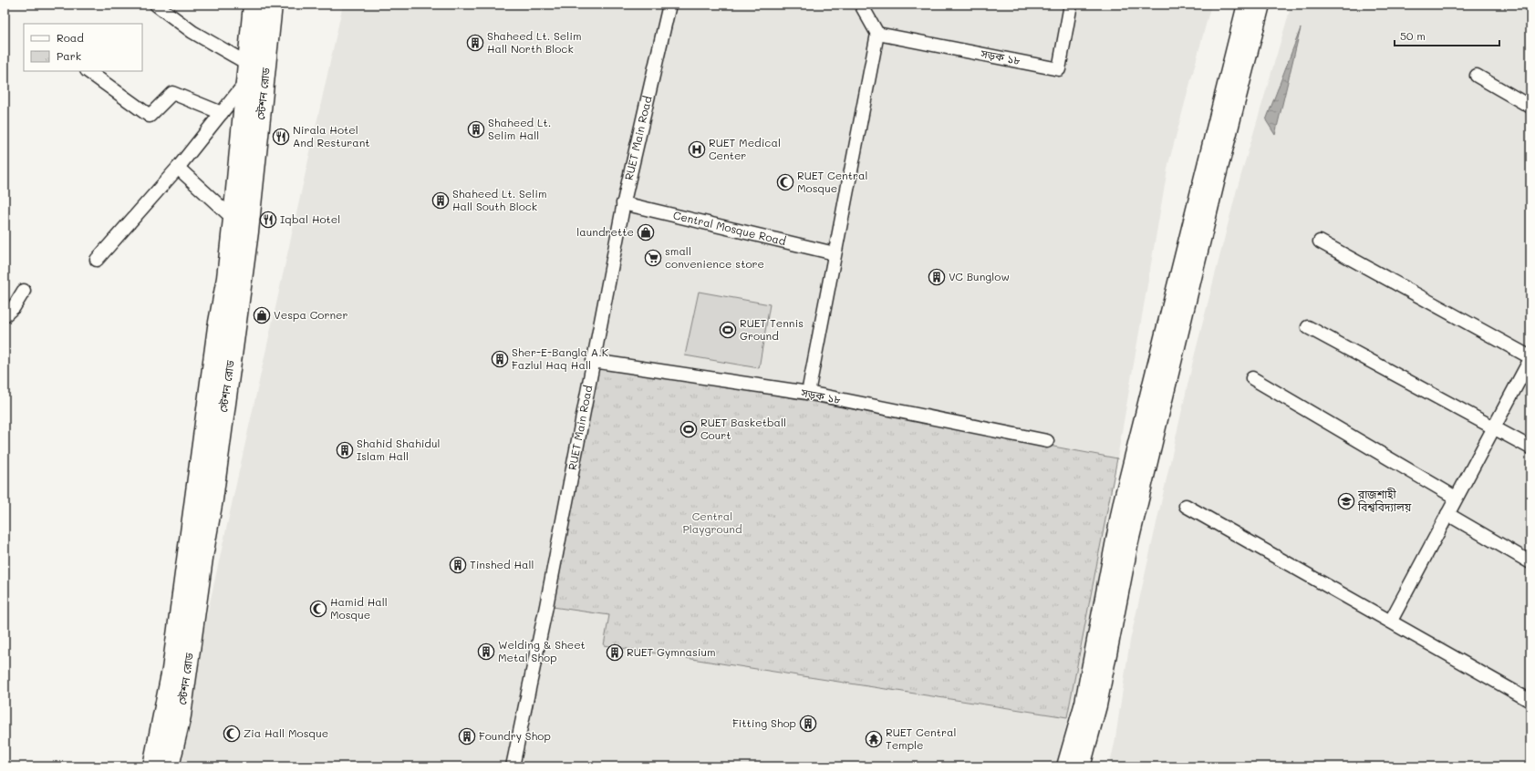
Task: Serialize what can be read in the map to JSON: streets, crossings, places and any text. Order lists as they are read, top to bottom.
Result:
{
  "streets": {
    "main road": ["স্টেশন রোড"],
    "street": ["সড়ক ১৮", "RUET Main Road", "Central Mosque Road"]
  },
  "crossings": [
    ["সড়ক ১৮", "RUET Main Road"],
    ["RUET Main Road", "Central Mosque Road"]
  ],
  "parks": ["Central Playground"],
  "places": {
    "building": [
      "Shaheed Lt. Selim Hall North Block",
      "Shaheed Lt. Selim Hall",
      "Shaheed Lt. Selim Hall South Block",
      "VC Bunglow",
      "Sher-E-Bangla A.K Fazlul Haq Hall",
      "Shahid Shahidul Islam Hall",
      "Tinshed Hall",
      "Welding & Sheet Metal Shop",
      "RUET Gymnasium",
      "Fitting Shop",
      "Foundry Shop"
    ],
    "restaurant": ["Nirala Hotel And Resturant", "Iqbal Hotel"],
    "hospital": ["RUET Medical Center"],
    "mosque": ["RUET Central Mosque", "Hamid Hall Mosque", "Zia Hall Mosque"],
    "shop": ["laundrette", "Vespa Corner"],
    "supermarket": ["small convenience store"],
    "sports": ["RUET Tennis Ground", "RUET Basketball Court"],
    "school or university": ["রাজশাহী বিশ্ববিদ্যালয়"],
    "temple": ["RUET Central Temple"]
  },
  "legend": ["Road", "Park"],
  "scale_bar": "50 m"
}
